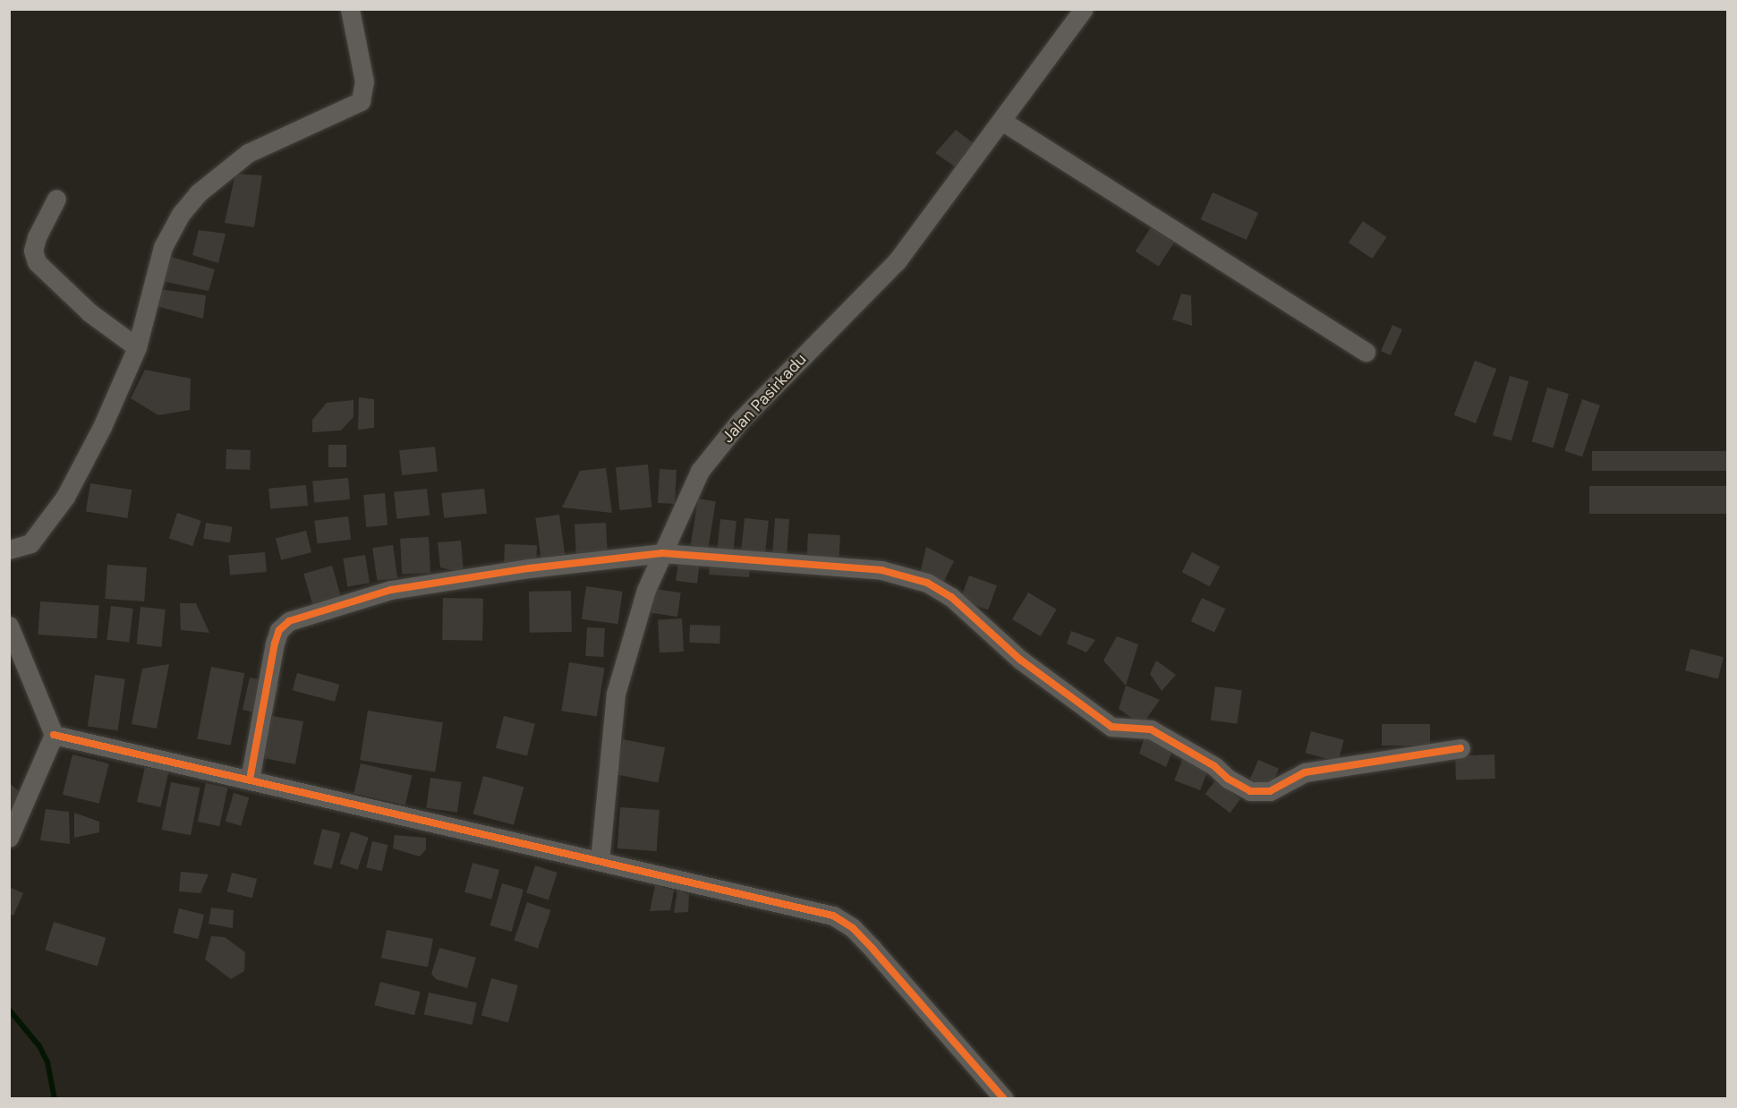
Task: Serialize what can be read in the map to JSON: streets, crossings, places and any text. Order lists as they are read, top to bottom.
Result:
{
  "streets": {
    "street": ["Jalan Pasirkadu"]
  }
}
